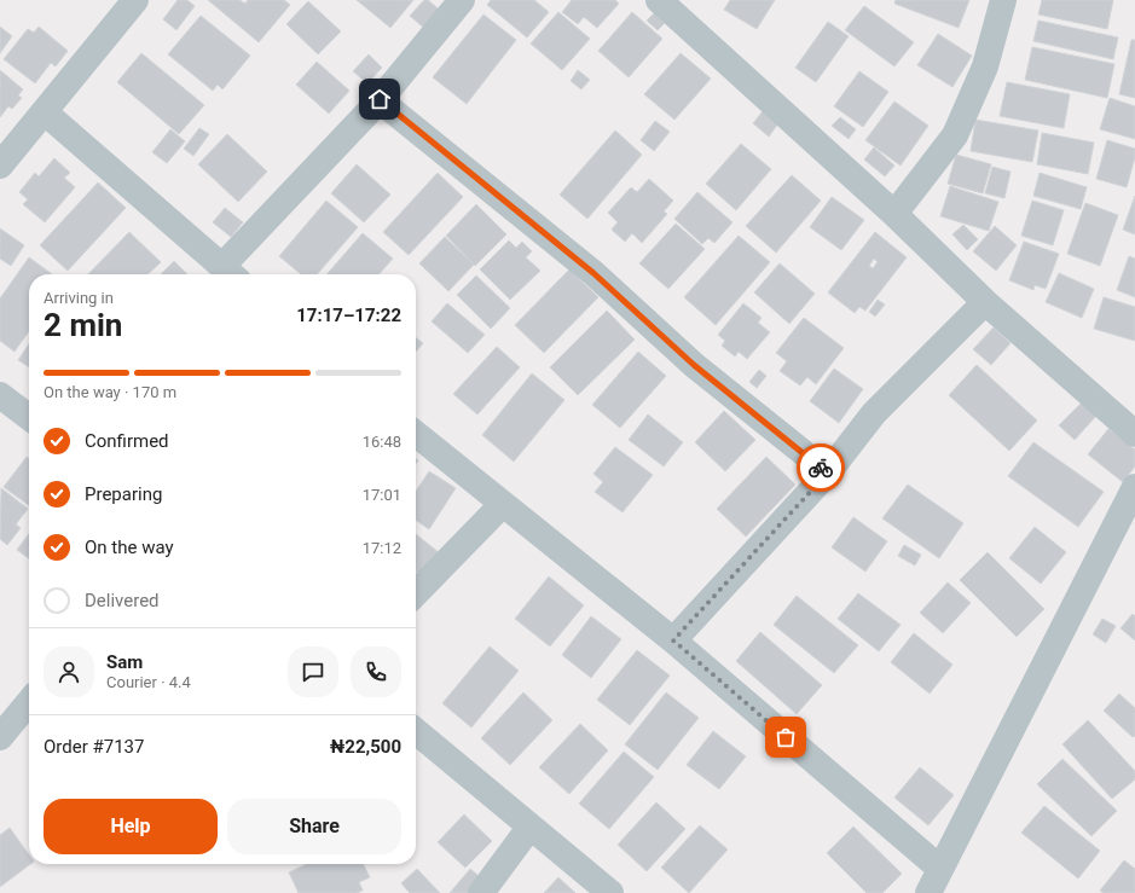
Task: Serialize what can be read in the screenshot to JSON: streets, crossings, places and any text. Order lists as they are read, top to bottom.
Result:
{
  "page": {
    "heading": ["2 min", "Arriving in", "17:17–17:22"],
    "panel": [
      "Sam",
      "Courier · 4.4",
      "Order #7137",
      "₦22,500"
    ],
    "bar": "On the way · 170 m",
    "list": [
      ["Confirmed", "16:48"],
      ["Preparing", "17:01"],
      ["On the way", "17:12"],
      "Delivered"
    ],
    "buttons": ["Help", "Share"]
  }
}
